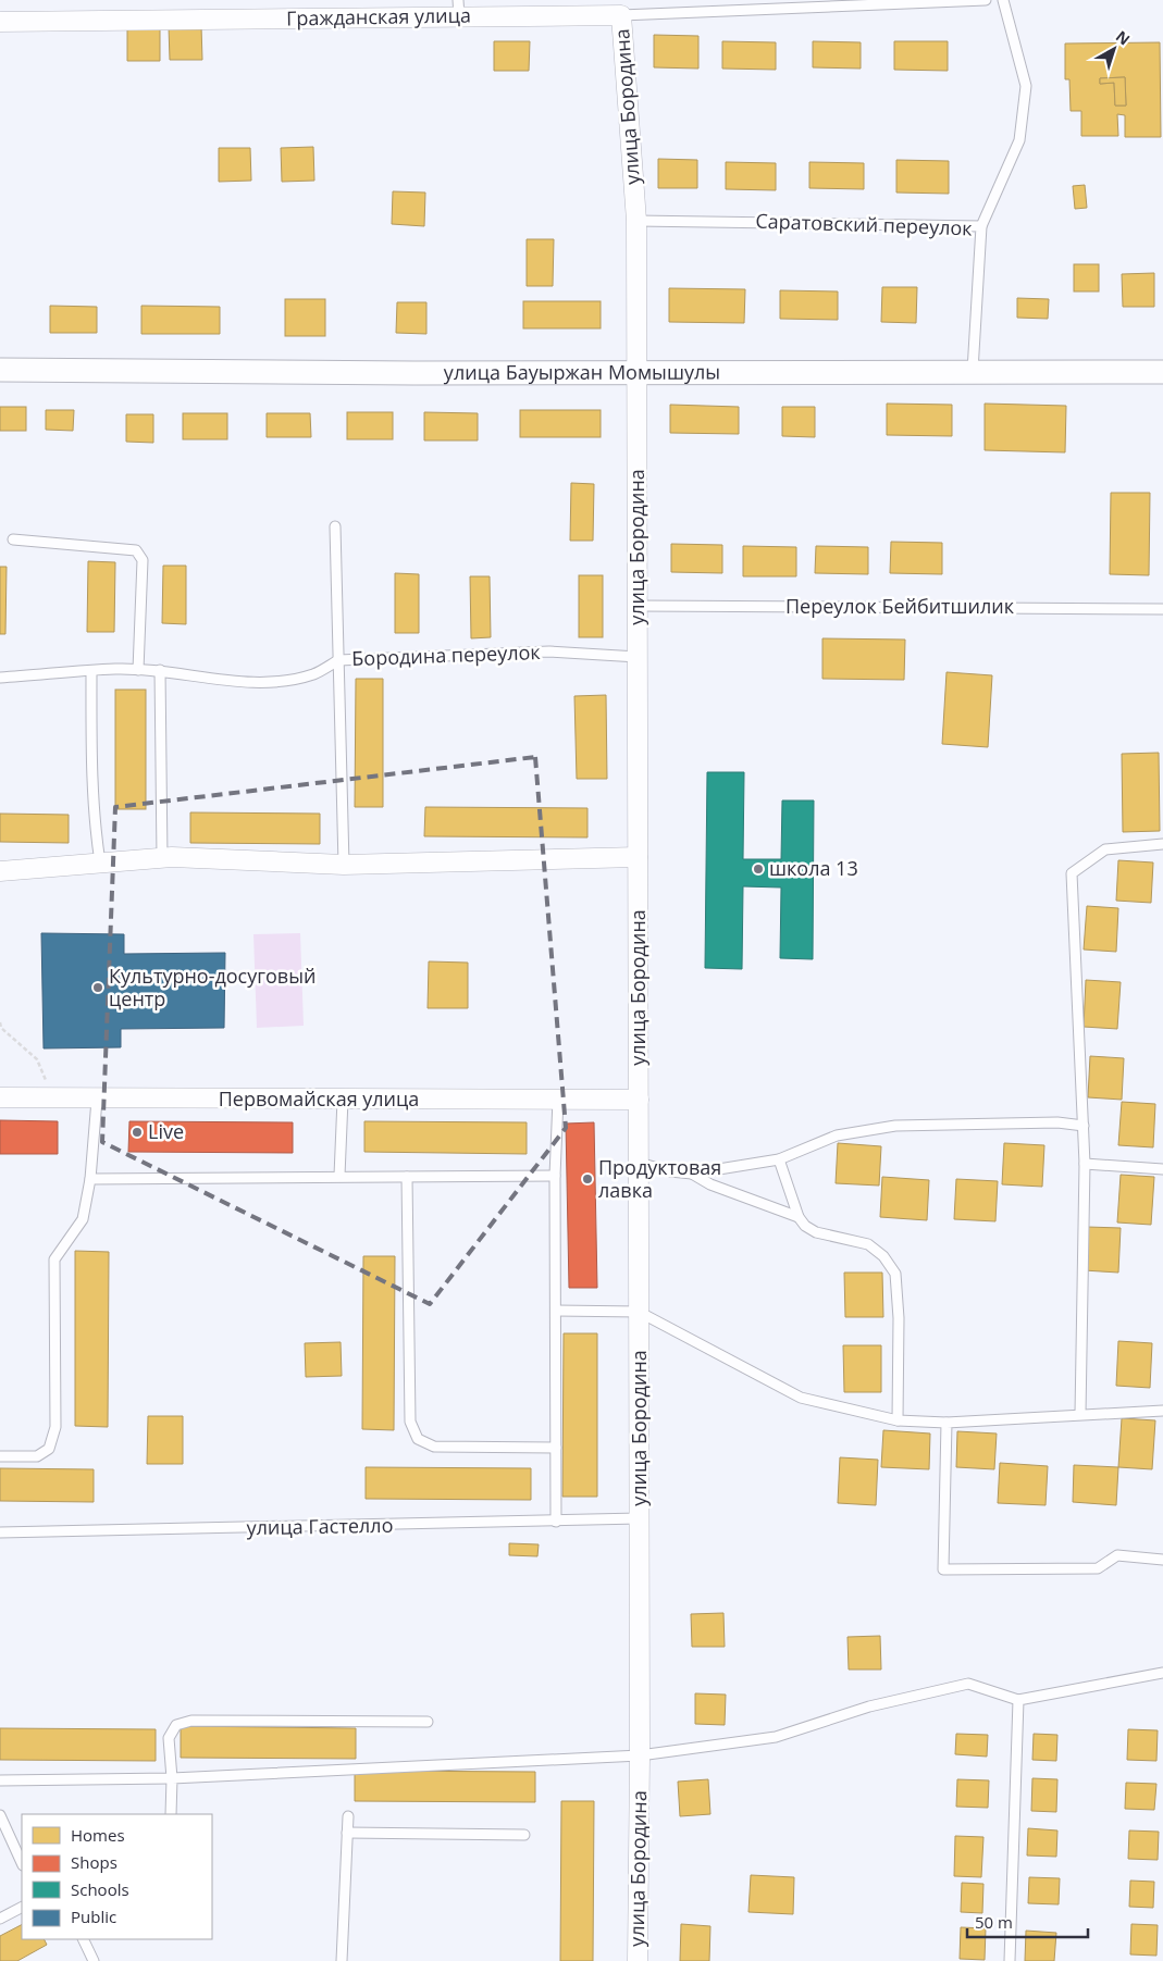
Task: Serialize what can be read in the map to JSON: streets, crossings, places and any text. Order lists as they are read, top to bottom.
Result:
{
  "streets": {
    "street": [
      "Гражданская улица",
      "улица Бородина",
      "улица Бауыржан Момышулы",
      "Первомайская улица"
    ],
    "lane": [
      "Саратовский переулок",
      "Переулок Бейбитшилик",
      "Бородина переулок",
      "улица Гастелло"
    ]
  },
  "crossings": [
    ["Гражданская улица", "улица Бородина"],
    ["улица Бородина", "Саратовский переулок"],
    ["улица Бородина", "улица Бауыржан Момышулы"],
    ["улица Бородина", "Переулок Бейбитшилик"],
    ["улица Бородина", "Бородина переулок"],
    ["улица Бородина", "Первомайская улица"],
    ["улица Бородина", "улица Гастелло"],
    ["Саратовский переулок", "улица Бауыржан Момышулы"]
  ],
  "places": [
    "школа 13",
    "Культурно-досуговый центр",
    "Live",
    "Продуктовая лавка"
  ],
  "legend": [
    "Homes",
    "Shops",
    "Schools",
    "Public"
  ],
  "scale_bar": "50 m",
  "north": "top right"
}
